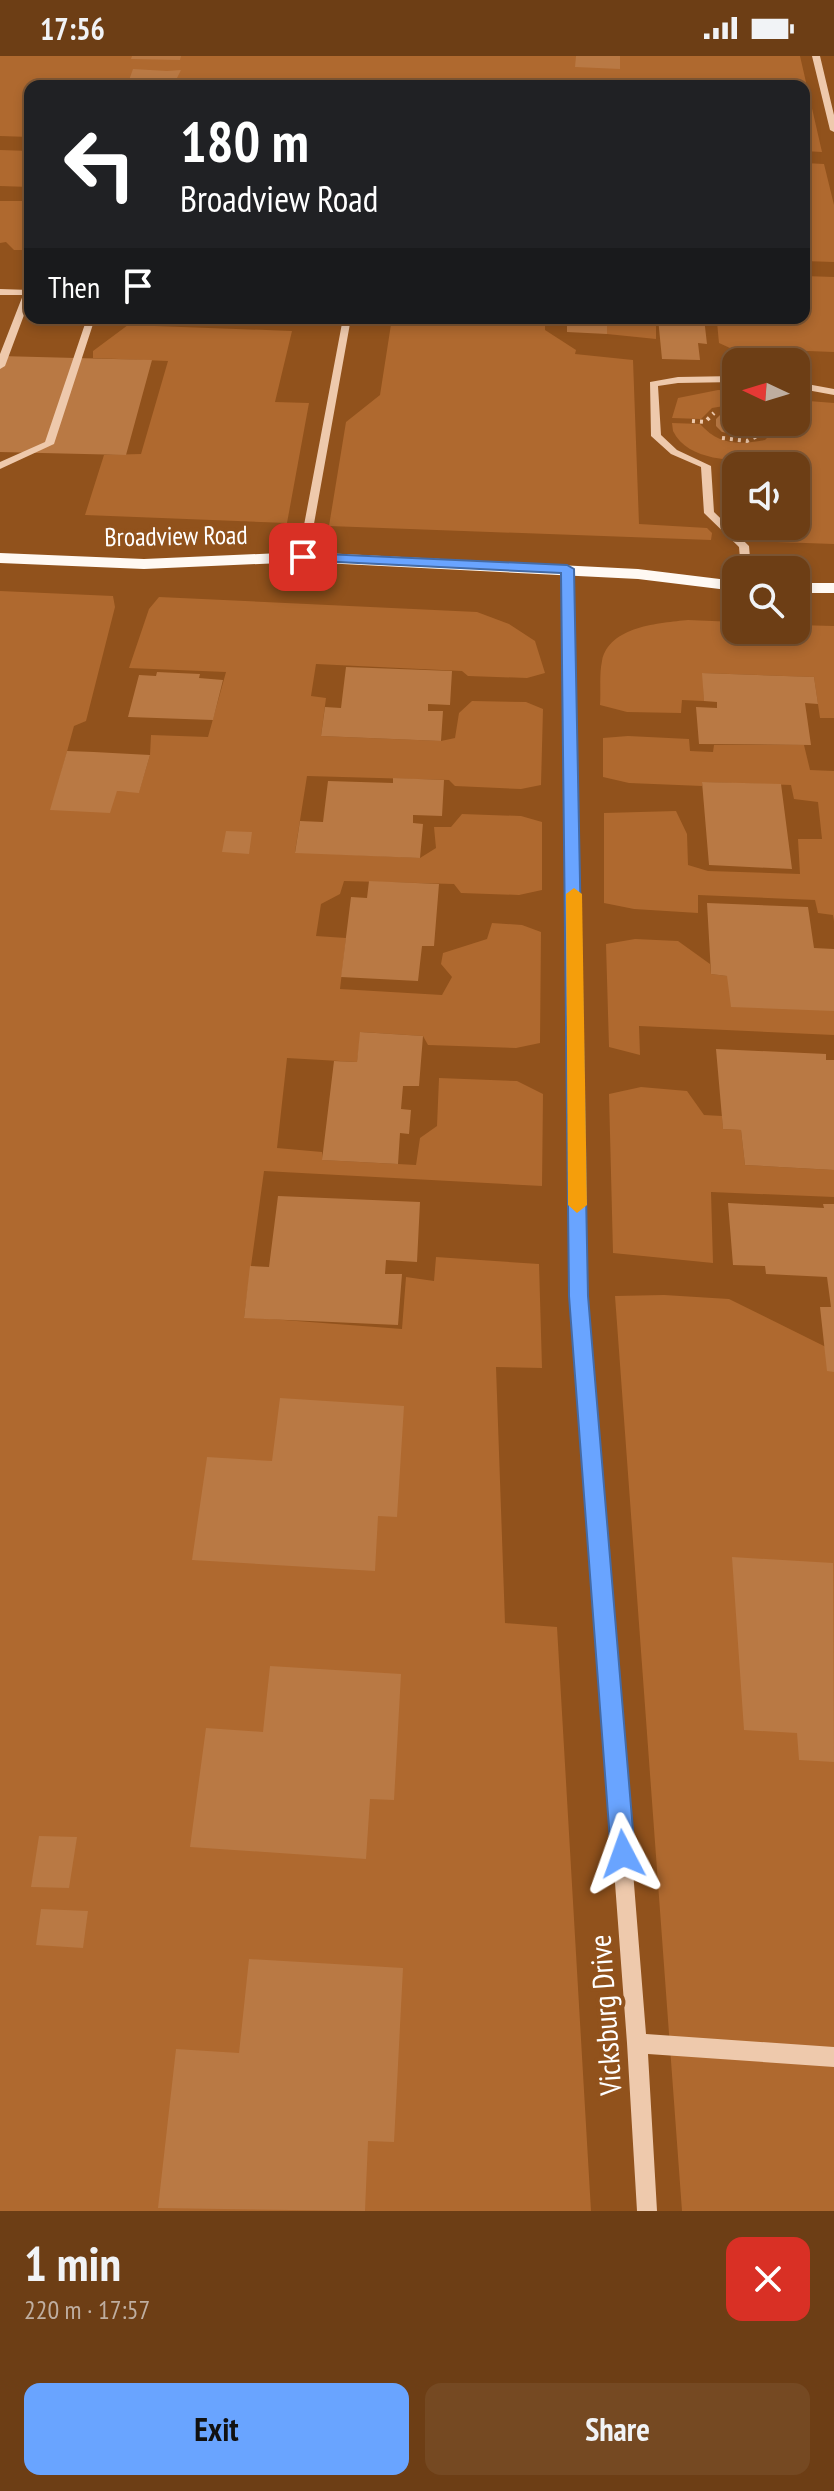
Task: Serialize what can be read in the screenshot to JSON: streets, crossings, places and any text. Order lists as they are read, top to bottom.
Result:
{
  "streets": {
    "main road": ["Broadview Road"],
    "street": ["Vicksburg Drive"]
  },
  "crossings": [
    ["Broadview Road", "Vicksburg Drive"]
  ],
  "north": "left",
  "page": {
    "status": "17:56",
    "turn": ["180 m", "Broadview Road"],
    "then": "Then",
    "heading": ["1 min", "220 m · 17:57"],
    "buttons": ["Exit", "Share"]
  }
}
